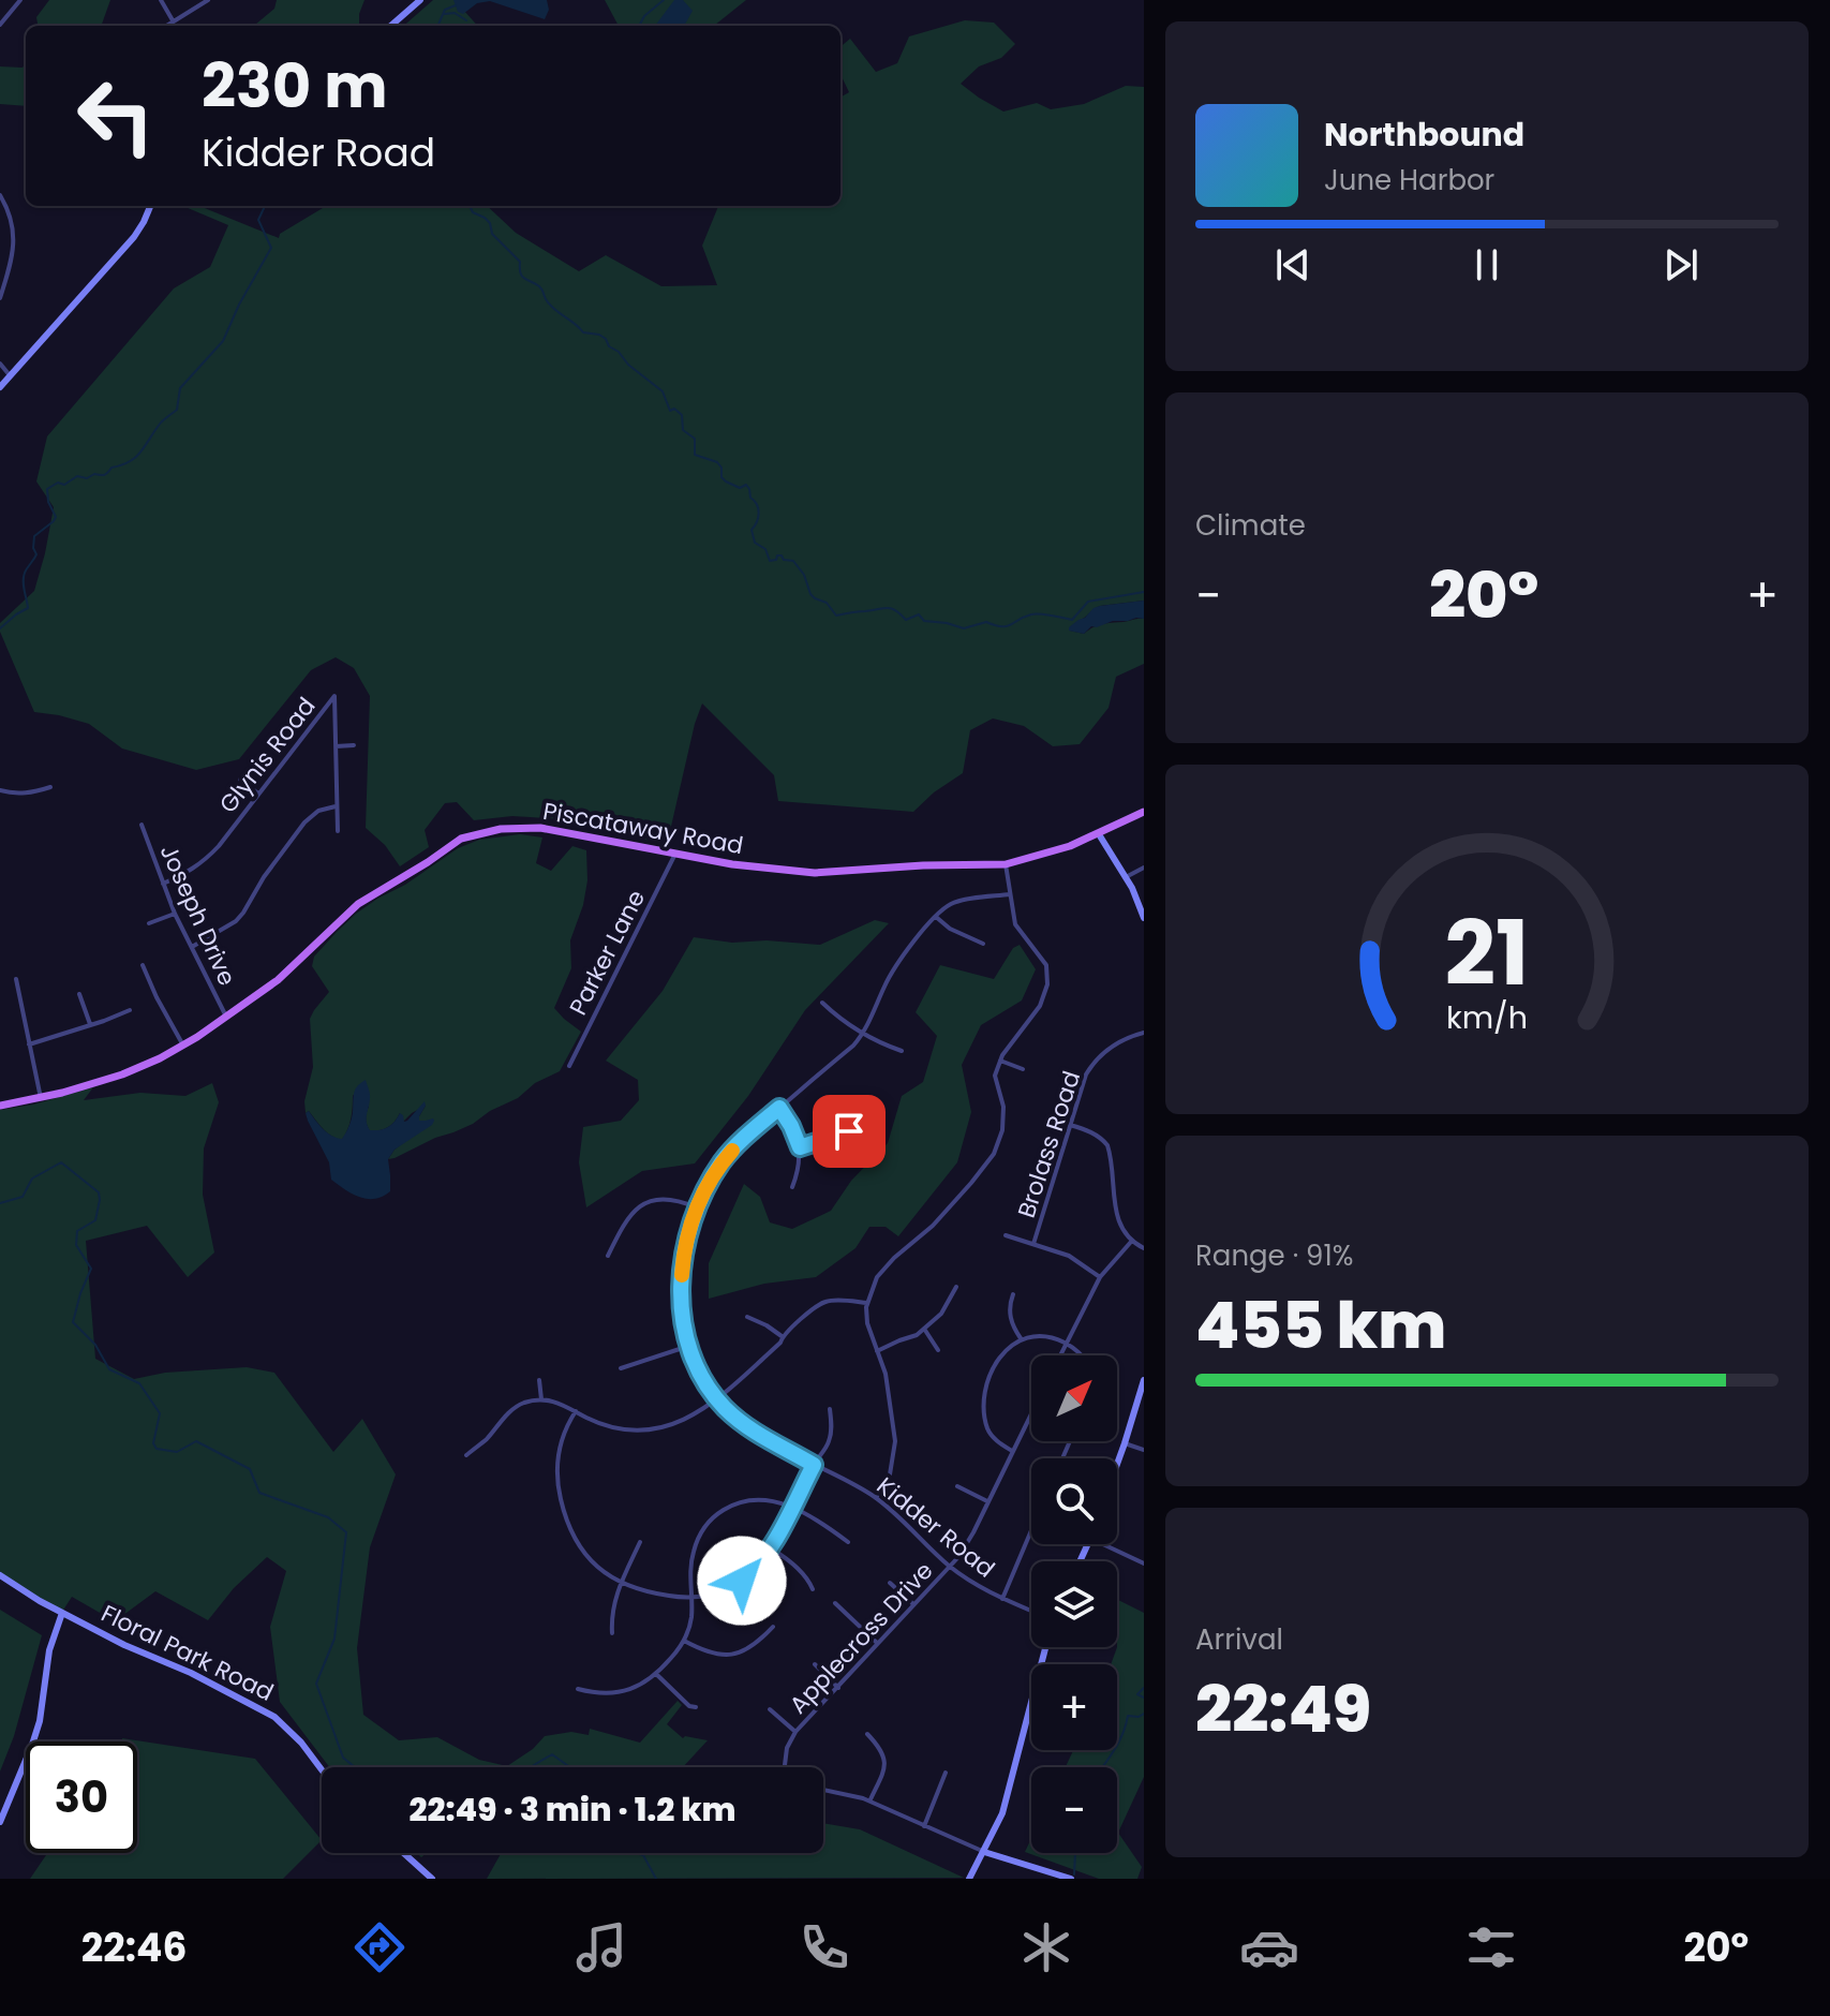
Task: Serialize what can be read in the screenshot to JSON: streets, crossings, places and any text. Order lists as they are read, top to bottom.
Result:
{
  "streets": {
    "main road": ["Piscataway Road"],
    "street": [
      "Glynis Road",
      "Joseph Drive",
      "Parker Lane",
      "Brolass Road",
      "Kidder Road",
      "Applecross Drive",
      "Floral Park Road"
    ]
  },
  "crossings": [
    ["Glynis Road", "Joseph Drive"],
    ["Piscataway Road", "Joseph Drive"],
    ["Piscataway Road", "Parker Lane"],
    ["Kidder Road", "Applecross Drive"]
  ],
  "north": "top right",
  "page": {
    "turn": ["230 m", "Kidder Road"],
    "song": ["Northbound", "June Harbor"],
    "tile": [
      "Climate",
      ["Range · 91%", "455 km"],
      ["Arrival", "22:49"]
    ],
    "heat": ["−", "20°", "+"],
    "map_buttons": ["+", "−"],
    "limit": "30",
    "trip": "22:49 · 3 min · 1.2 km",
    "tabs": ["22:46", "20°"],
    "gauge": ["21", "km/h"]
  }
}
